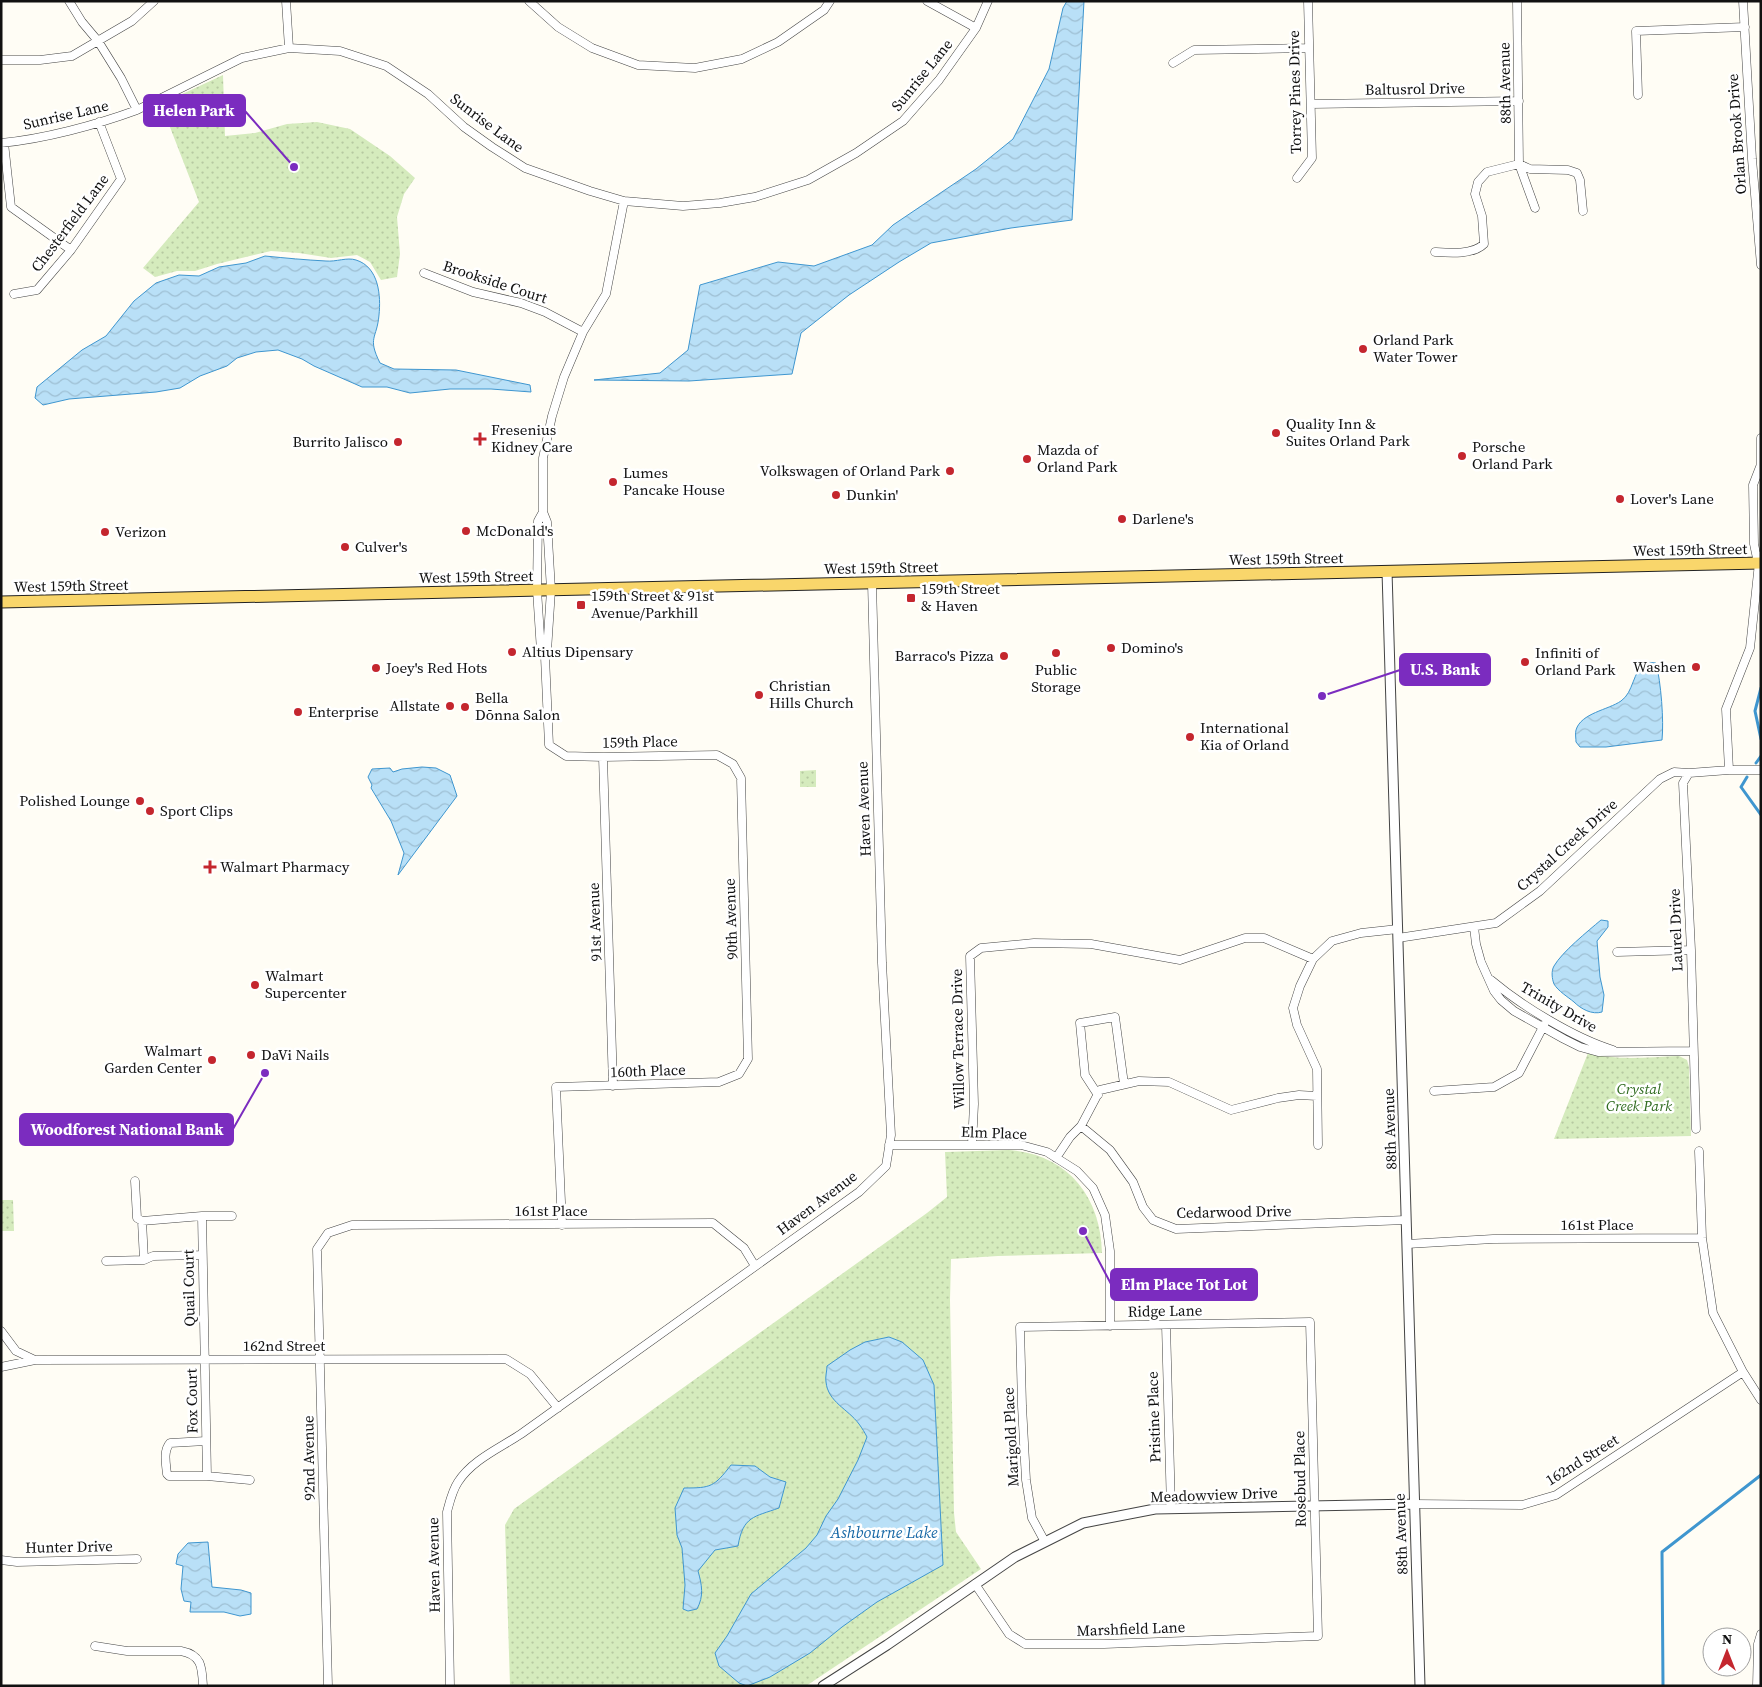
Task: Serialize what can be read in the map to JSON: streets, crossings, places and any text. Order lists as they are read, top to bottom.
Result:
{
  "streets": {
    "main road": ["West 159th Street"],
    "street": [
      "Sunrise Lane",
      "88th Avenue",
      "Baltusrol Drive",
      "Torrey Pines Drive",
      "Orlan Brook Drive",
      "Chesterfield Lane",
      "Brookside Court",
      "159th Place",
      "Haven Avenue",
      "Crystal Creek Drive",
      "90th Avenue",
      "91st Avenue",
      "Laurel Drive",
      "Trinity Drive",
      "Willow Terrace Drive",
      "160th Place",
      "Elm Place",
      "161st Place",
      "Cedarwood Drive",
      "Quail Court",
      "Ridge Lane",
      "162nd Street",
      "Fox Court",
      "Pristine Place",
      "Marigold Place",
      "92nd Avenue",
      "Rosebud Place",
      "Meadowview Drive",
      "Hunter Drive",
      "Marshfield Lane"
    ]
  },
  "crossings": [
    ["Sunrise Lane", "Chesterfield Lane"],
    ["88th Avenue", "Baltusrol Drive"],
    ["88th Avenue", "West 159th Street"],
    ["88th Avenue", "Crystal Creek Drive"],
    ["88th Avenue", "161st Place"],
    ["88th Avenue", "Cedarwood Drive"],
    ["88th Avenue", "162nd Street"],
    ["88th Avenue", "Meadowview Drive"],
    ["Baltusrol Drive", "Torrey Pines Drive"],
    ["West 159th Street", "Haven Avenue"],
    ["159th Place", "90th Avenue"],
    ["159th Place", "91st Avenue"],
    ["Haven Avenue", "Elm Place"],
    ["Haven Avenue", "161st Place"],
    ["Haven Avenue", "162nd Street"],
    ["Crystal Creek Drive", "Laurel Drive"],
    ["Crystal Creek Drive", "Trinity Drive"],
    ["90th Avenue", "160th Place"],
    ["91st Avenue", "160th Place"],
    ["Laurel Drive", "Trinity Drive"],
    ["Willow Terrace Drive", "Elm Place"],
    ["160th Place", "161st Place"],
    ["Elm Place", "Ridge Lane"],
    ["161st Place", "92nd Avenue"],
    ["Quail Court", "162nd Street"],
    ["Quail Court", "Fox Court"],
    ["Ridge Lane", "Pristine Place"],
    ["Ridge Lane", "Marigold Place"],
    ["Ridge Lane", "Rosebud Place"],
    ["162nd Street", "Fox Court"],
    ["162nd Street", "92nd Avenue"],
    ["162nd Street", "Meadowview Drive"],
    ["Pristine Place", "Meadowview Drive"],
    ["Marigold Place", "Meadowview Drive"],
    ["Rosebud Place", "Meadowview Drive"],
    ["Rosebud Place", "Marshfield Lane"],
    ["Meadowview Drive", "Marshfield Lane"]
  ],
  "water": ["Ashbourne Lake"],
  "parks": ["Crystal Creek Park"],
  "places": {
    "other": [
      "Helen Park",
      "Orland Park Water Tower",
      "Quality Inn & Suites Orland Park",
      "Burrito Jalisco",
      "Porsche Orland Park",
      "Mazda of Orland Park",
      "Volkswagen of Orland Park",
      "Lumes Pancake House",
      "Dunkin'",
      "Lover's Lane",
      "Darlene's",
      "McDonald's",
      "Verizon",
      "Culver's",
      "Domino's",
      "Altius Dipensary",
      "Public Storage",
      "Barraco's Pizza",
      "Infiniti of Orland Park",
      "Washen",
      "Joey's Red Hots",
      "Christian Hills Church",
      "U.S. Bank",
      "Allstate",
      "Bella Dōnna Salon",
      "Enterprise",
      "International Kia of Orland",
      "Polished Lounge",
      "Sport Clips",
      "Walmart Supercenter",
      "DaVi Nails",
      "Walmart Garden Center",
      "Woodforest National Bank",
      "Elm Place Tot Lot"
    ],
    "health": ["Fresenius Kidney Care", "Walmart Pharmacy"],
    "transit": ["159th Street & Haven", "159th Street & 91st Avenue/Parkhill"]
  },
  "north": "top"
}
